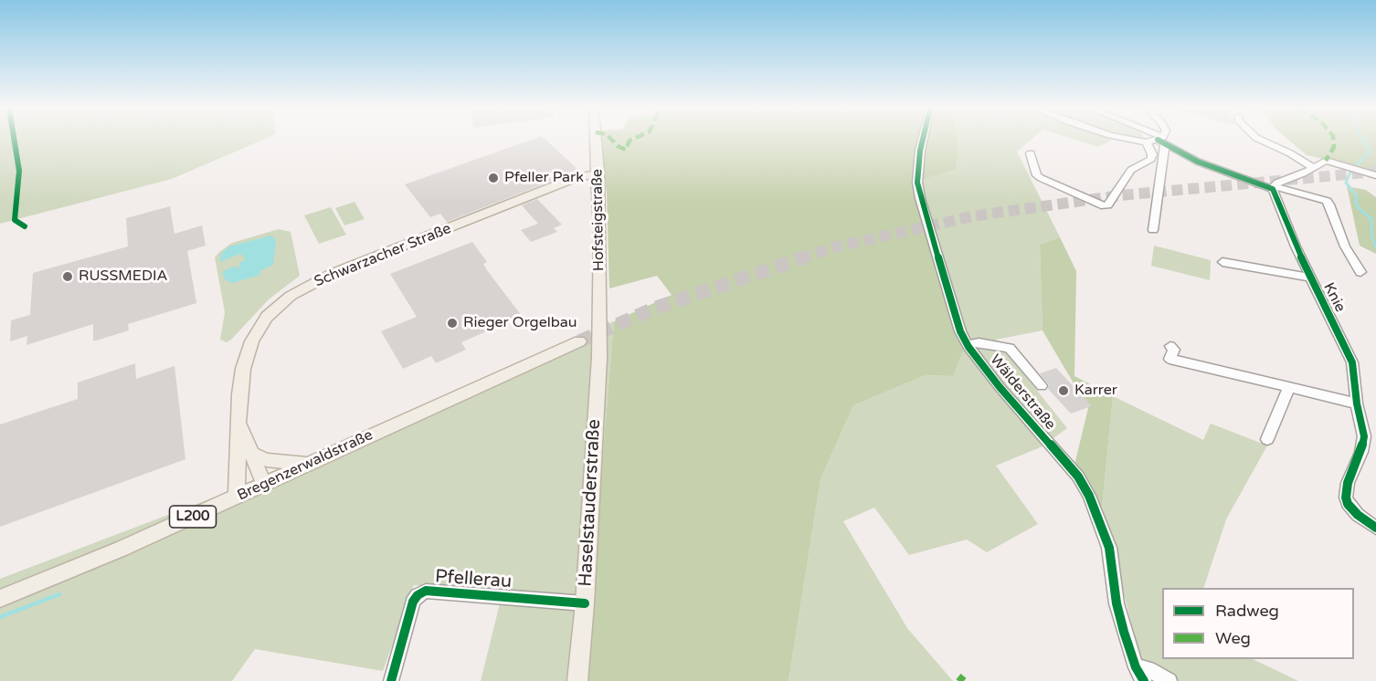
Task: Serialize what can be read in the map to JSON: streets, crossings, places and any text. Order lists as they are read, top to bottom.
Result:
{
  "streets": {
    "main road": [
      "Hofsteigstraße",
      "Schwarzacher Straße",
      "Bregenzerwaldstraße",
      "Haselstauderstraße",
      "L200"
    ],
    "street": ["Knie", "Wälderstraße", "Pfellerau"]
  },
  "crossings": [
    ["Hofsteigstraße", "Schwarzacher Straße"],
    ["Hofsteigstraße", "Haselstauderstraße"],
    ["Schwarzacher Straße", "Bregenzerwaldstraße"],
    ["Haselstauderstraße", "Pfellerau"]
  ],
  "places": [
    "Pfeller Park",
    "RUSSMEDIA",
    "Rieger Orgelbau",
    "Karrer"
  ],
  "legend": ["Radweg", "Weg"]
}
